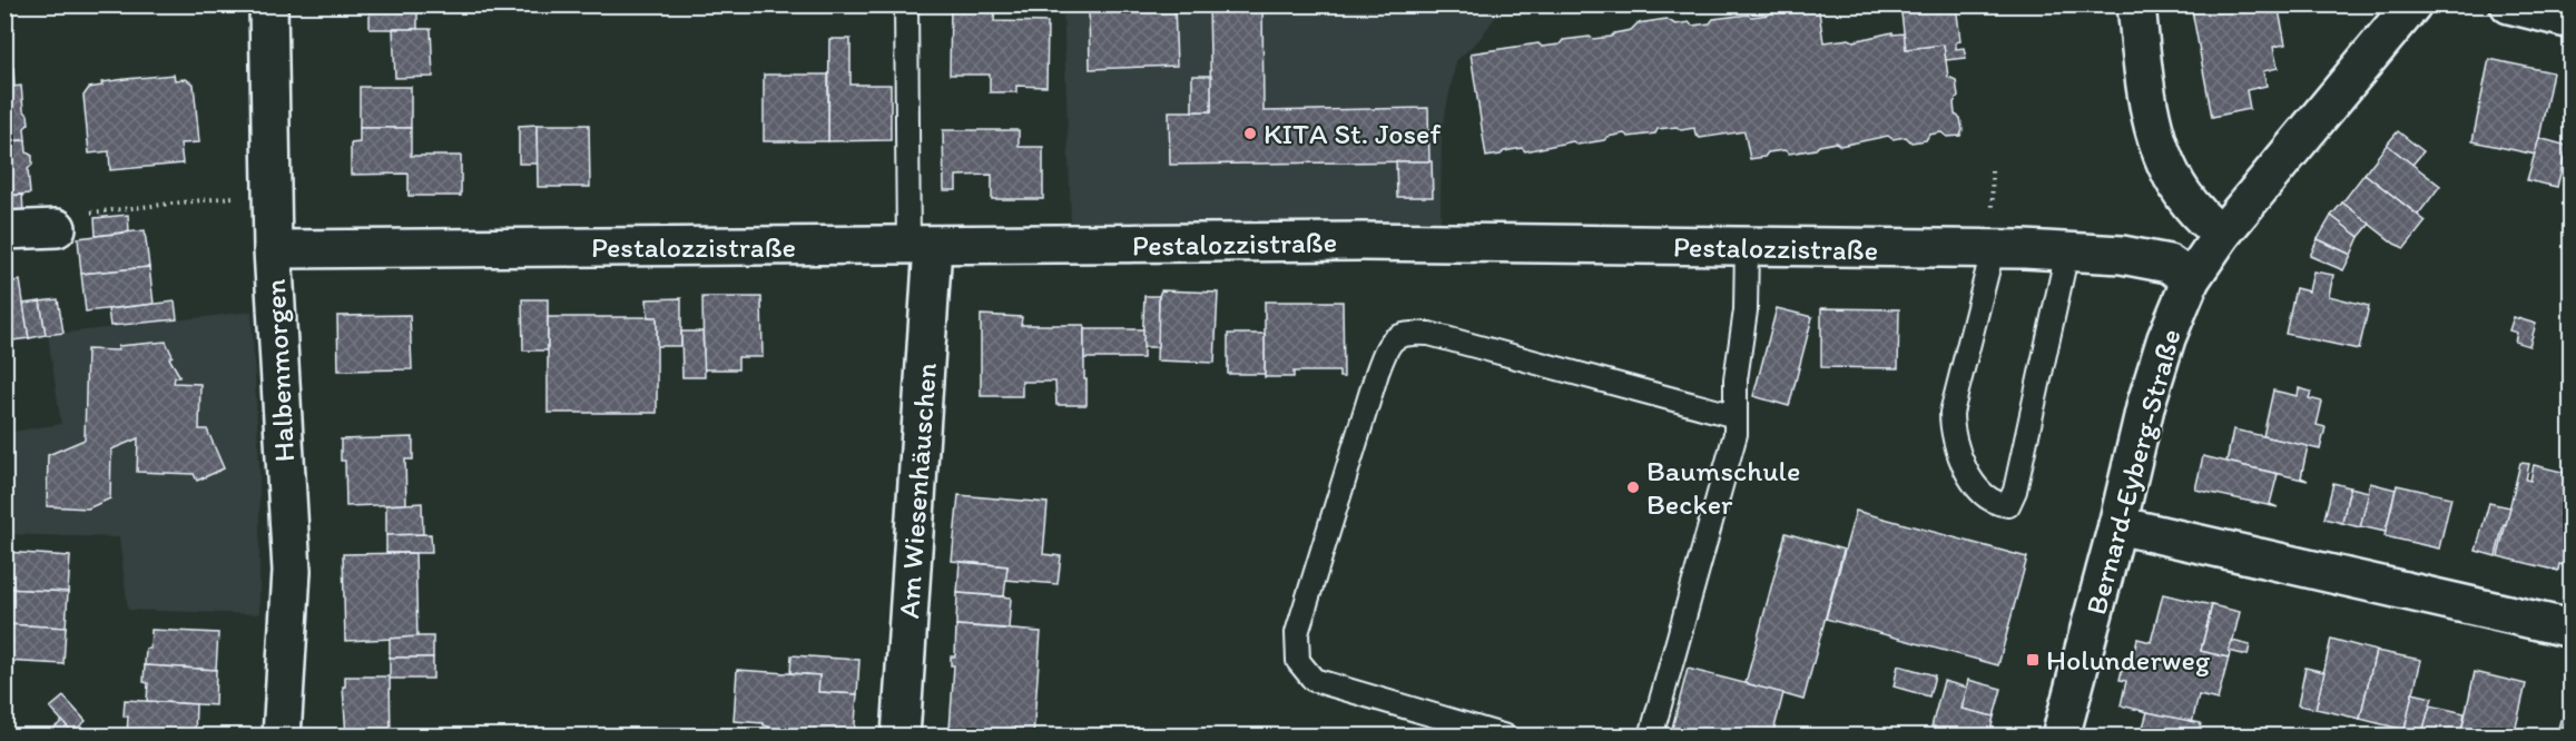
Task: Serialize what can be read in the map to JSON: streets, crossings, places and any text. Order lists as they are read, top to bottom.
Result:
{
  "streets": {
    "street": [
      "Pestalozzistraße",
      "Halbenmorgen",
      "Bernard-Eyberg-Straße",
      "Am Wiesenhäuschen"
    ]
  },
  "crossings": [
    ["Pestalozzistraße", "Halbenmorgen"],
    ["Pestalozzistraße", "Bernard-Eyberg-Straße"],
    ["Pestalozzistraße", "Am Wiesenhäuschen"]
  ],
  "places": {
    "other": ["KITA St. Josef", "Baumschule Becker"],
    "transit": ["Holunderweg"]
  }
}
